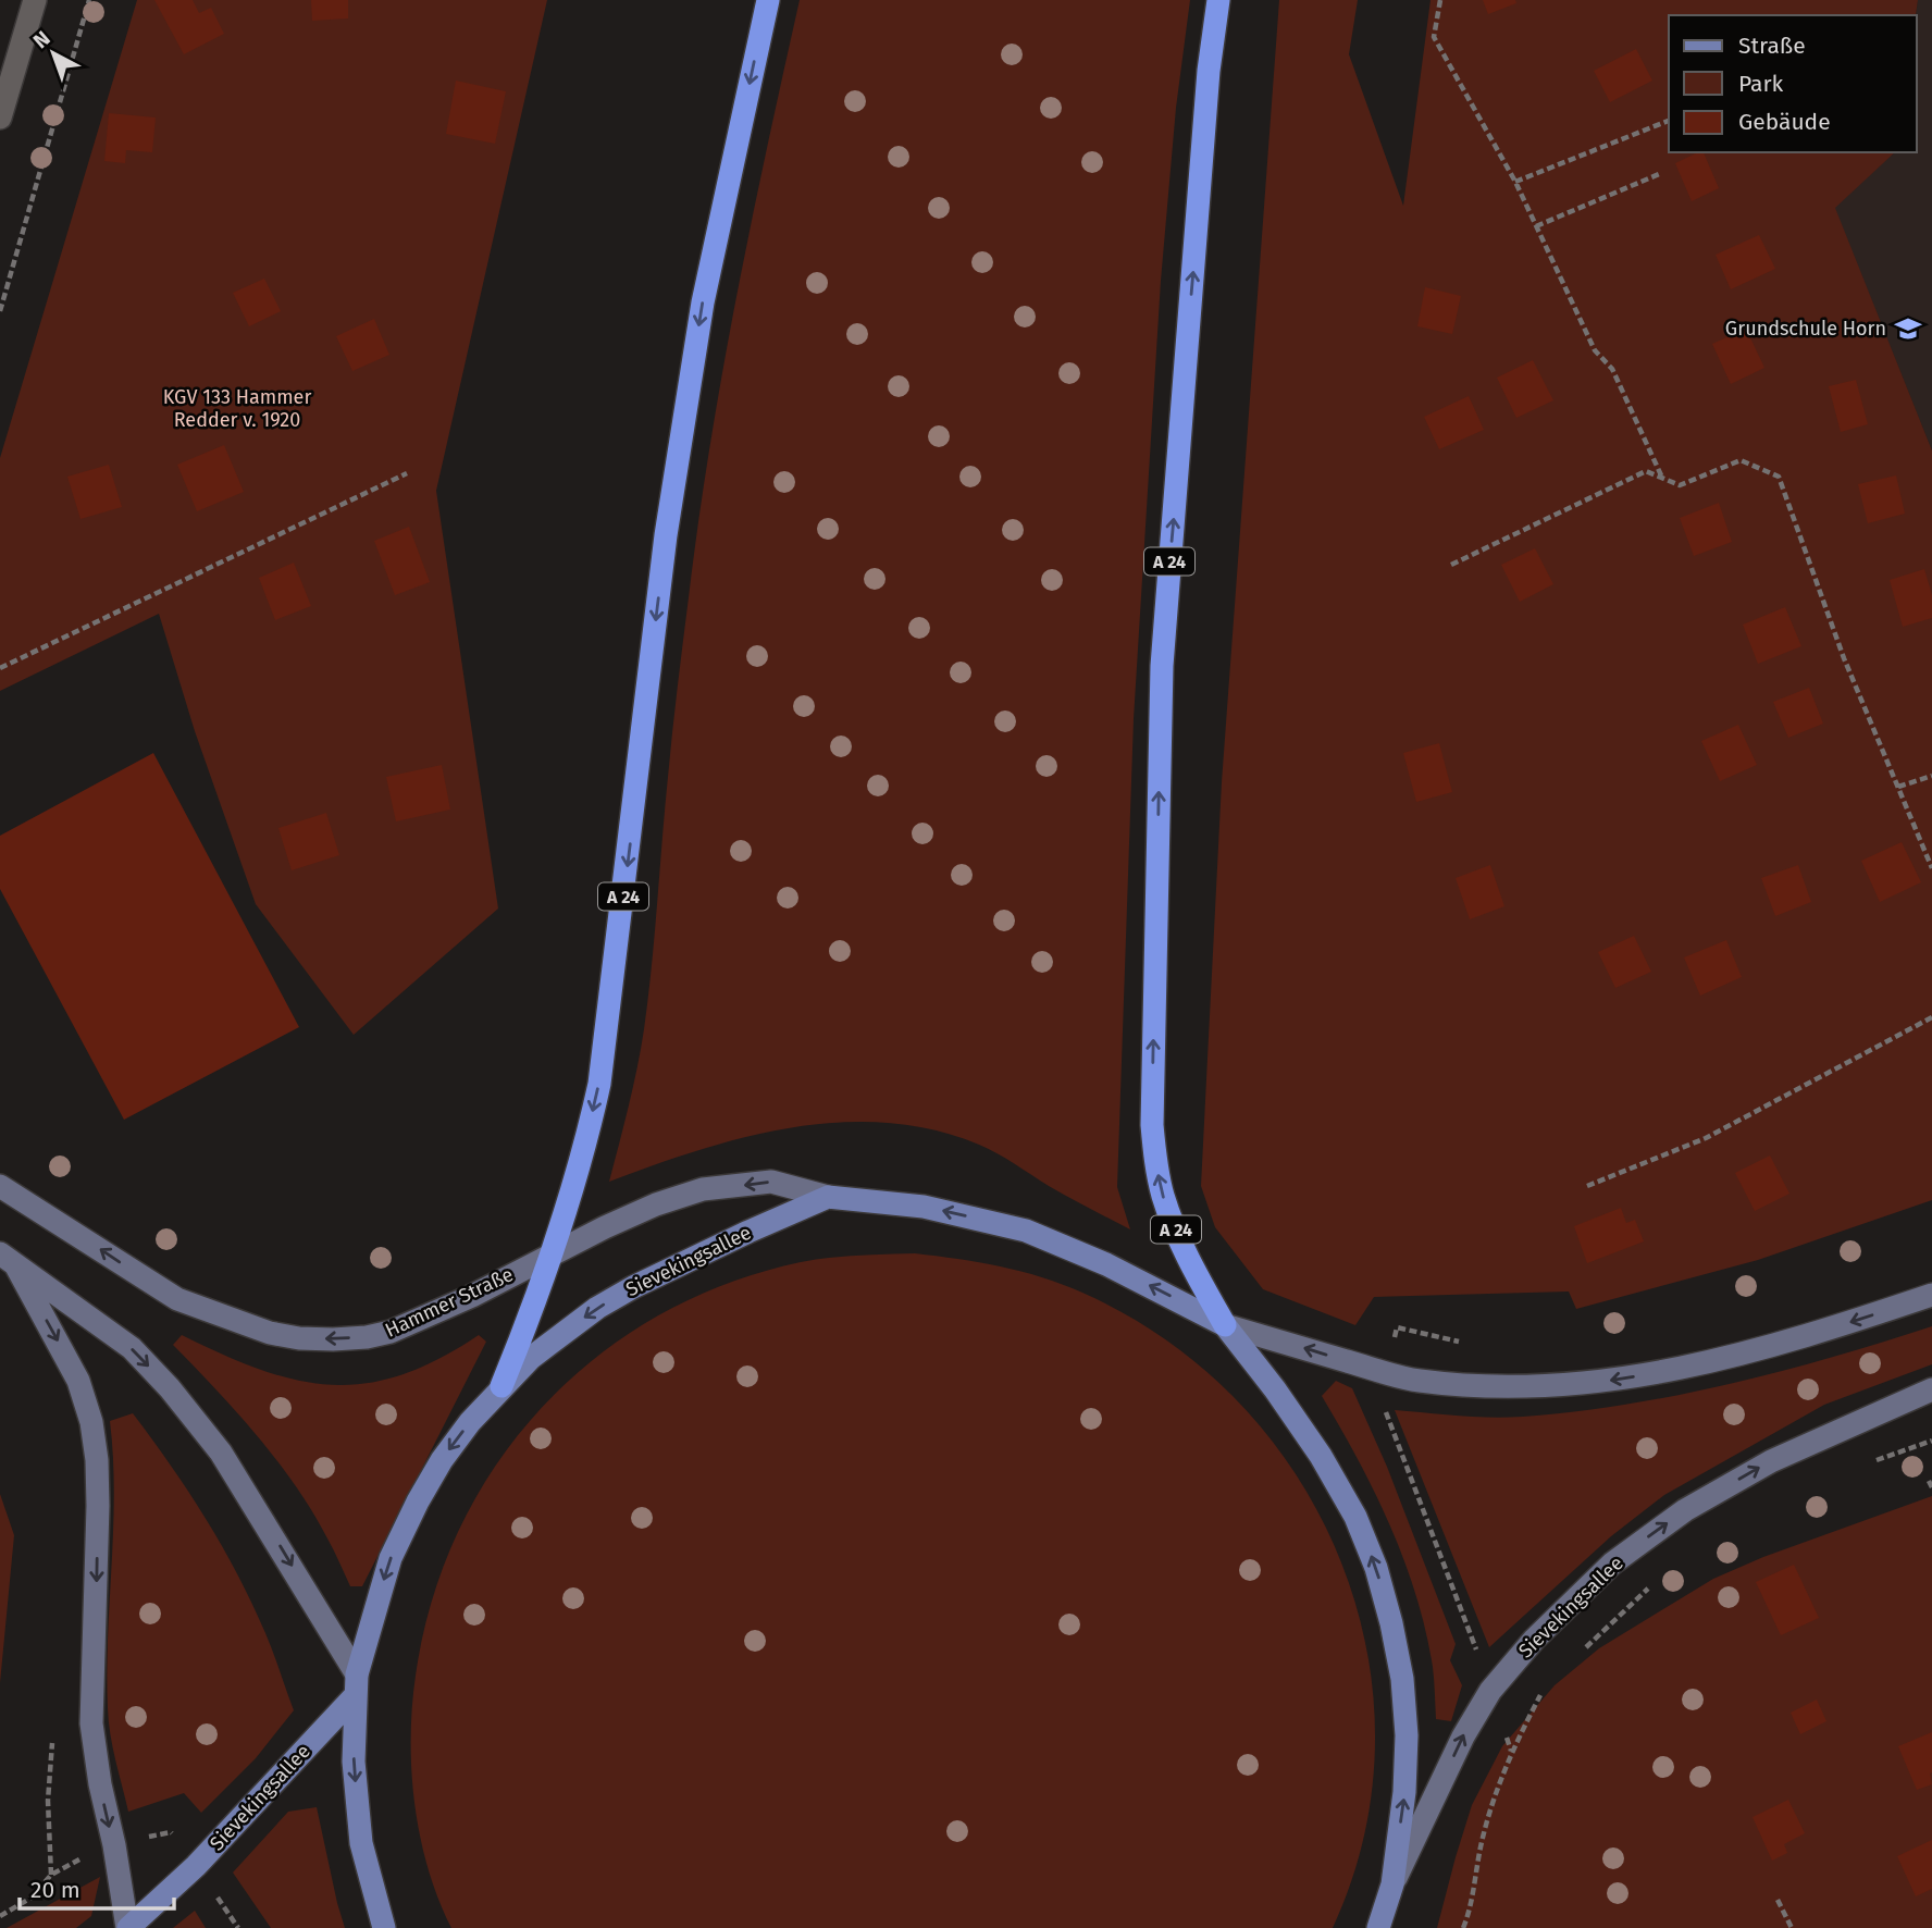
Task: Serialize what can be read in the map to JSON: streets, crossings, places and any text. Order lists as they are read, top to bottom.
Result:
{
  "streets": {
    "highway": ["A 24"],
    "main road": ["Sievekingsallee", "Hammer Straße"]
  },
  "crossings": [
    ["A 24", "Sievekingsallee"],
    ["A 24", "Hammer Straße"],
    ["Sievekingsallee", "Hammer Straße"]
  ],
  "one_way": ["Hammer Straße"],
  "parks": ["KGV 133 Hammer Redder v. 1920"],
  "places": {
    "school or university": ["Grundschule Horn"]
  },
  "legend": ["Straße", "Park", "Gebäude"],
  "scale_bar": "20 m",
  "north": "top left"
}
